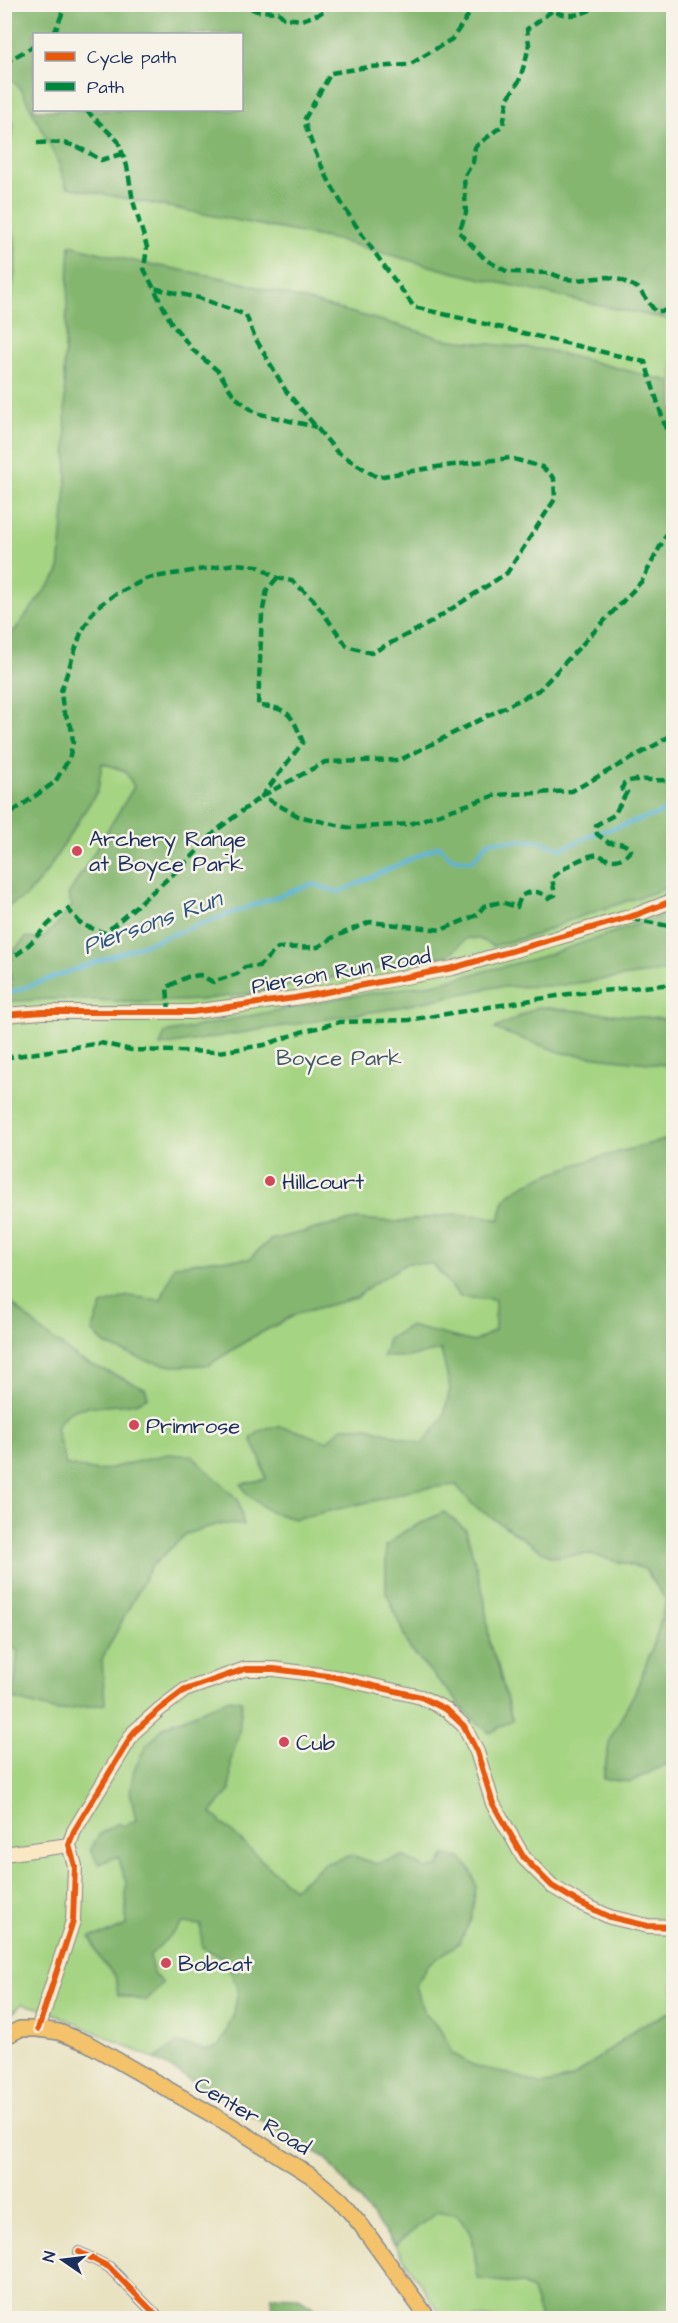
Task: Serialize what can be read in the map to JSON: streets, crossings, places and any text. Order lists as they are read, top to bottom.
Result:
{
  "streets": {
    "main road": ["Center Road"],
    "street": ["Pierson Run Road"]
  },
  "water": ["Piersons Run"],
  "parks": ["Boyce Park"],
  "places": [
    "Archery Range at Boyce Park",
    "Hillcourt",
    "Primrose",
    "Cub",
    "Bobcat"
  ],
  "legend": ["Cycle path", "Path"],
  "north": "left"
}
